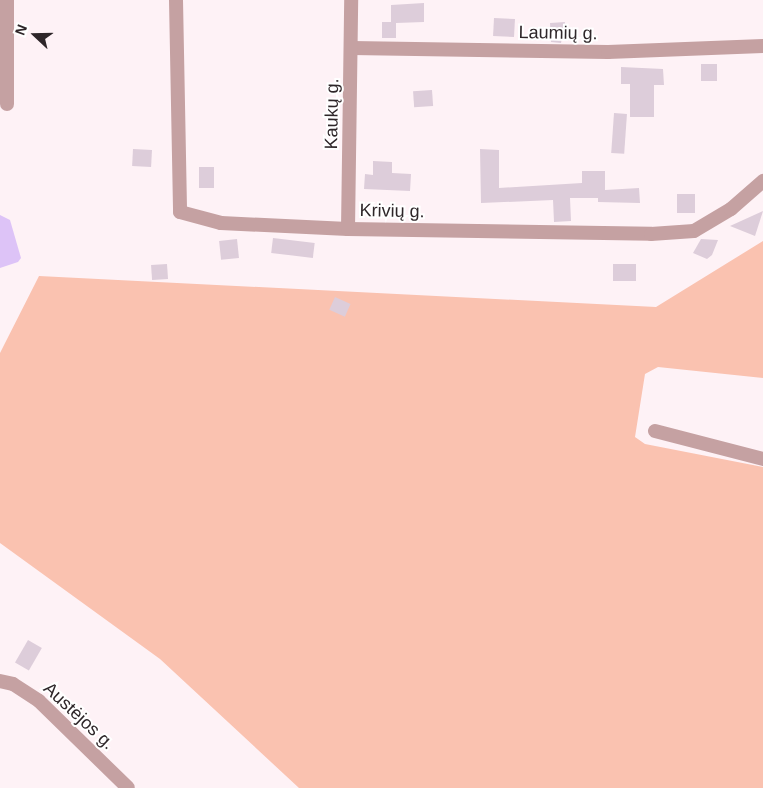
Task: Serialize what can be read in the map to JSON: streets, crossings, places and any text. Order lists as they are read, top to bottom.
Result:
{
  "streets": {
    "street": [
      "Laumių g.",
      "Kaukų g.",
      "Krivių g.",
      "Austėjos g."
    ]
  },
  "crossings": [
    ["Laumių g.", "Kaukų g."],
    ["Kaukų g.", "Krivių g."]
  ],
  "north": "left"
}
